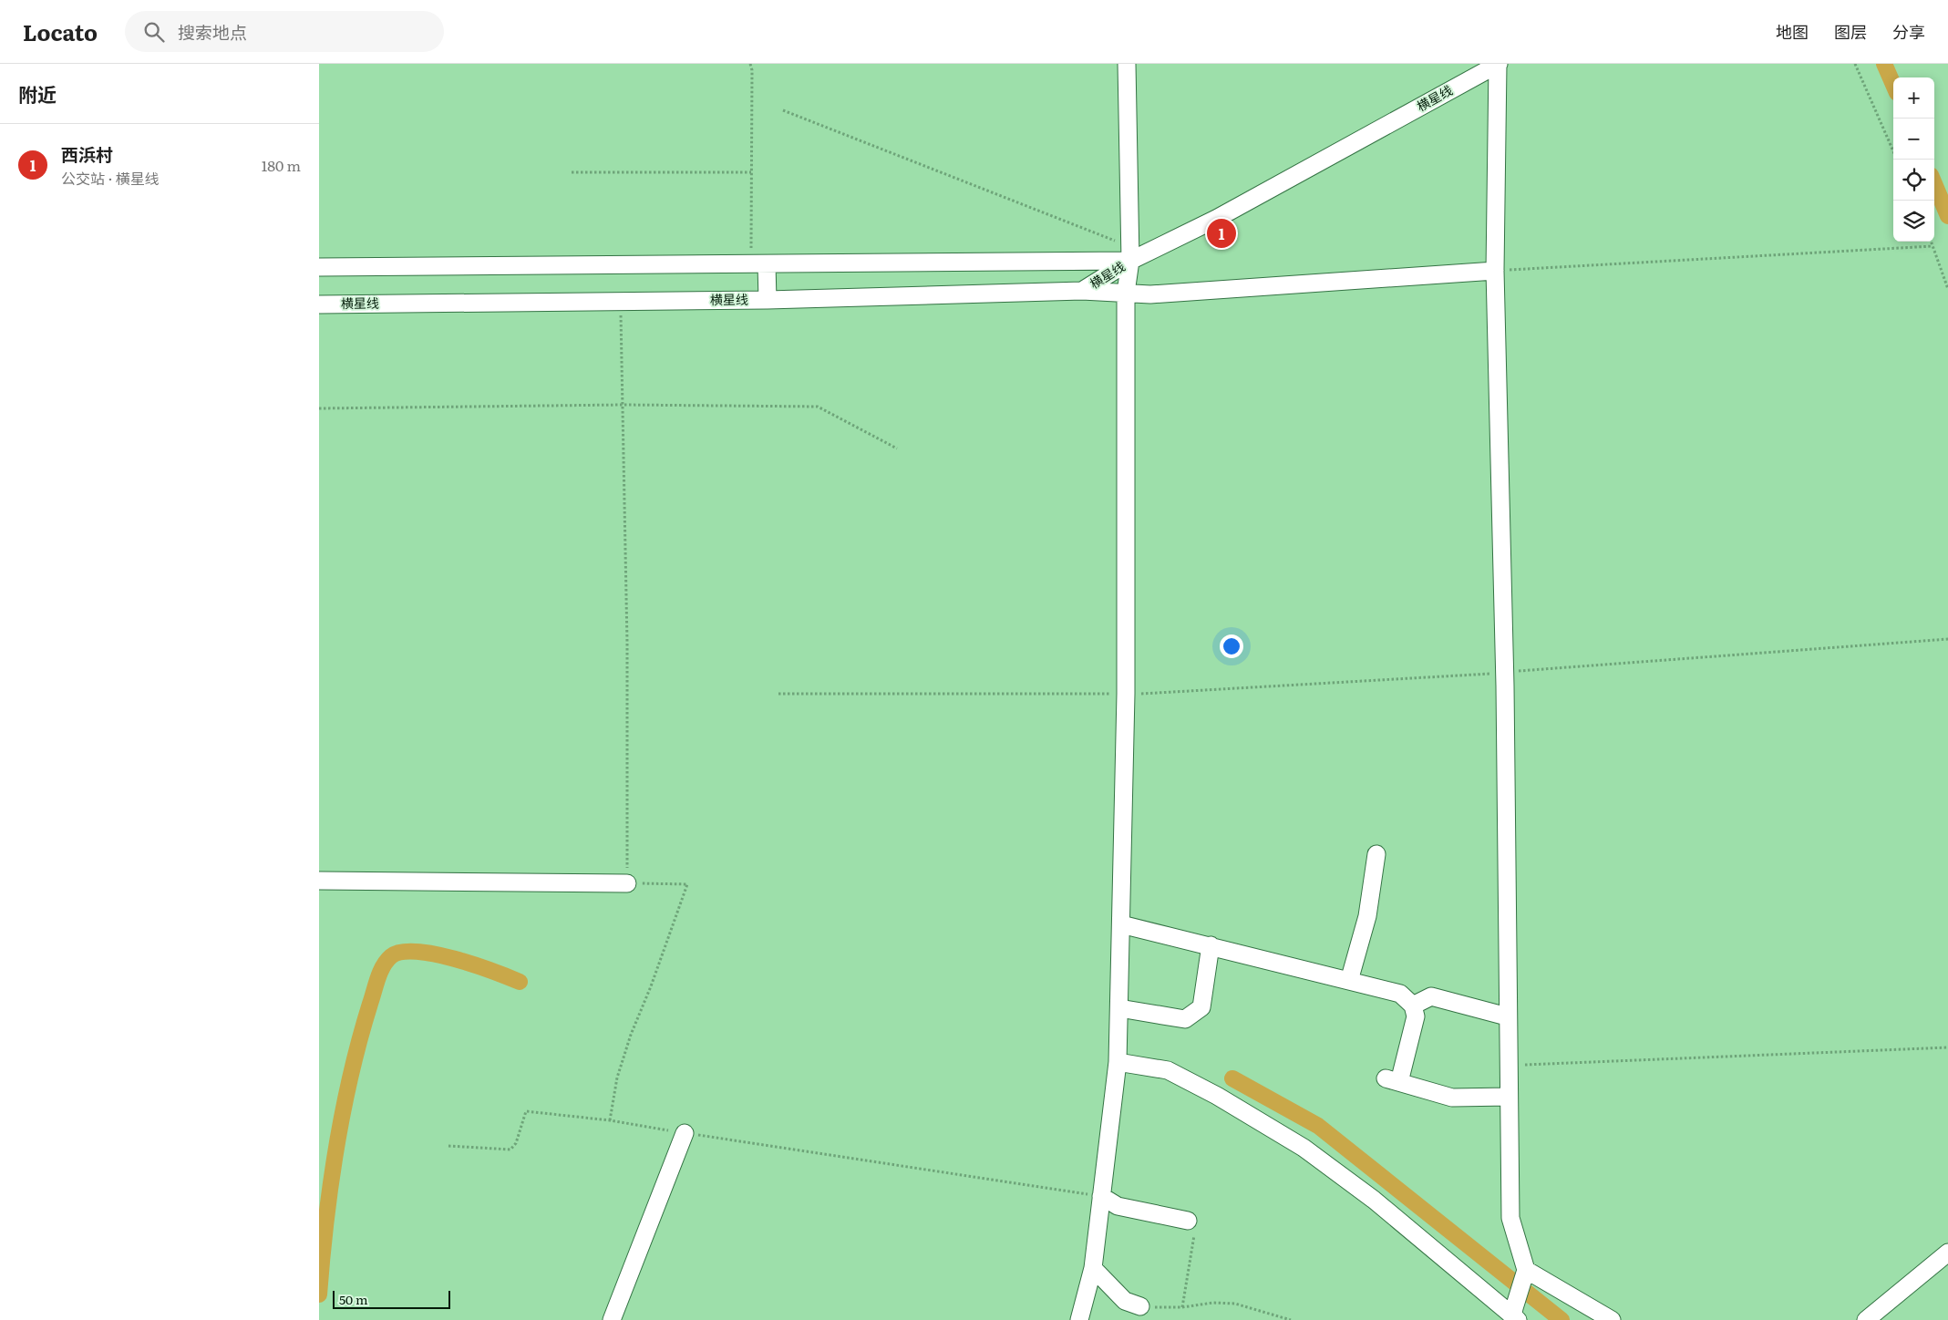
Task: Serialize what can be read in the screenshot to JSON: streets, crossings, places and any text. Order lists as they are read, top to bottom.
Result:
{
  "streets": {
    "street": ["横星线"]
  },
  "scale_bar": "50 m",
  "page": {
    "header": "Locato",
    "search": "搜索地点",
    "nav": ["地图", "图层", "分享"],
    "heading": "附近",
    "map_buttons": ["+", "−"],
    "list": [
      {
        "mark": "1",
        "name": "西浜村",
        "note": "公交站 · 横星线",
        "value": "180 m"
      }
    ],
    "pins": "1",
    "scale": "50 m"
  }
}
